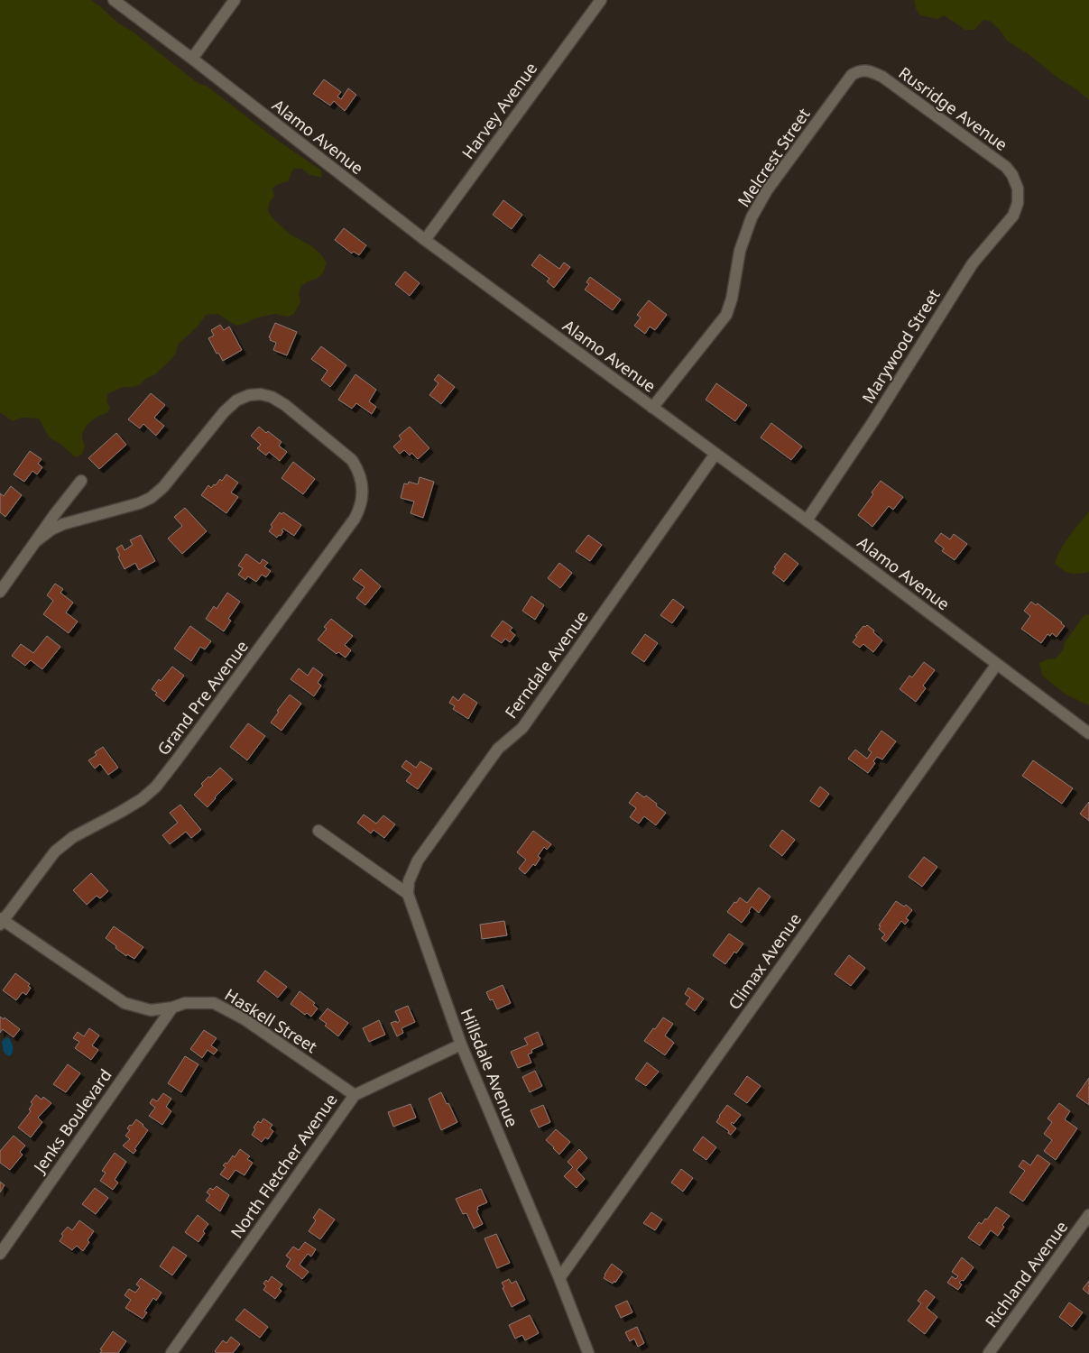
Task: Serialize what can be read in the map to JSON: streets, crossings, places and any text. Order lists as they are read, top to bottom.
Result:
{
  "streets": {
    "street": [
      "Rusridge Avenue",
      "Harvey Avenue",
      "Alamo Avenue",
      "Melcrest Street",
      "Marywood Street",
      "Ferndale Avenue",
      "Grand Pre Avenue",
      "Climax Avenue",
      "Haskell Street",
      "Hillsdale Avenue",
      "Jenks Boulevard",
      "North Fletcher Avenue",
      "Richland Avenue"
    ]
  },
  "crossings": [
    ["Rusridge Avenue", "Melcrest Street"],
    ["Rusridge Avenue", "Marywood Street"],
    ["Harvey Avenue", "Alamo Avenue"],
    ["Alamo Avenue", "Melcrest Street"],
    ["Alamo Avenue", "Marywood Street"],
    ["Alamo Avenue", "Ferndale Avenue"],
    ["Alamo Avenue", "Climax Avenue"],
    ["Ferndale Avenue", "Hillsdale Avenue"],
    ["Grand Pre Avenue", "Haskell Street"],
    ["Climax Avenue", "Hillsdale Avenue"],
    ["Haskell Street", "Jenks Boulevard"],
    ["Haskell Street", "North Fletcher Avenue"],
    ["Hillsdale Avenue", "North Fletcher Avenue"]
  ]
}
